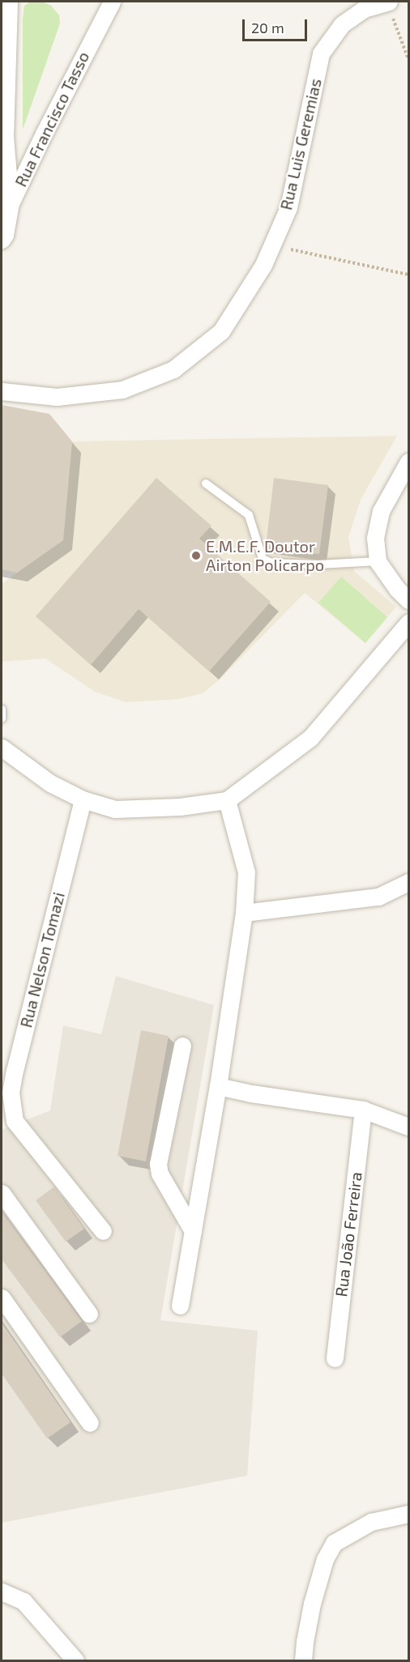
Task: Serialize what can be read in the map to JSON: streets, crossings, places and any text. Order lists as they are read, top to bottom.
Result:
{
  "streets": {
    "street": [
      "Rua Francisco Tasso",
      "Rua Luis Geremias",
      "Rua Nelson Tomazi",
      "Rua João Ferreira"
    ]
  },
  "places": ["E.M.E.F. Doutor Airton Policarpo"],
  "scale_bar": "20 m"
}
